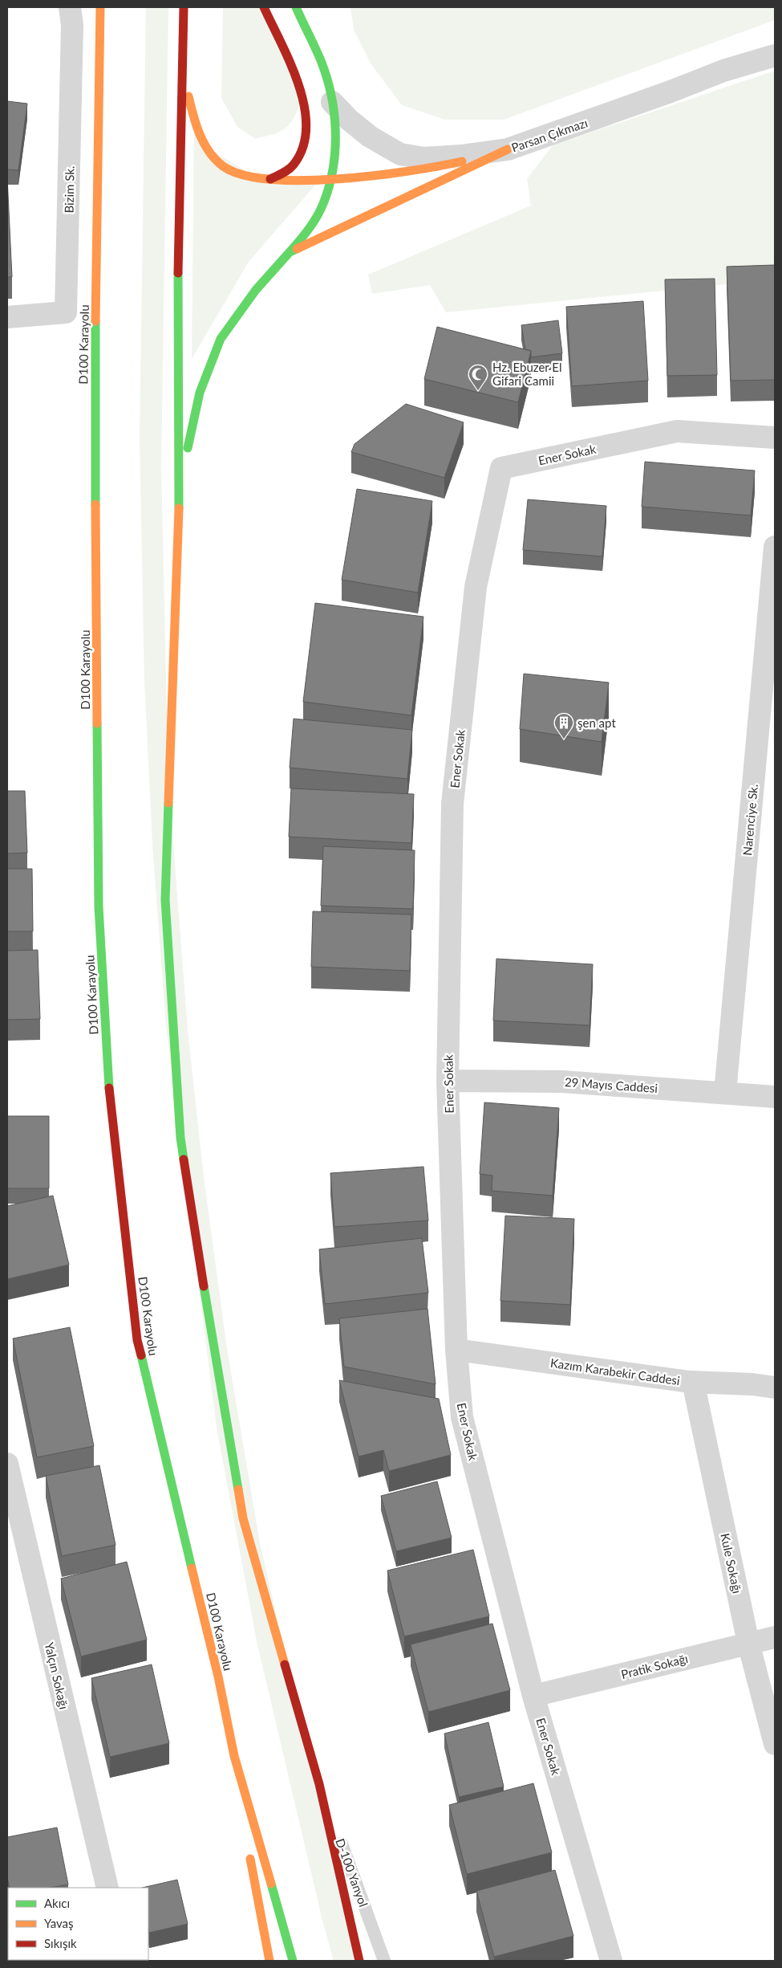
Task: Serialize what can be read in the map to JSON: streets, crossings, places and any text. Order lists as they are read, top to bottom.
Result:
{
  "streets": {
    "main road": ["D100 Karayolu"],
    "street": [
      "Parsan Çıkmazı",
      "Bizim Sk.",
      "Ener Sokak",
      "Narenciye Sk.",
      "29 Mayıs Caddesi",
      "Kazım Karabekir Caddesi",
      "Kule Sokağı",
      "Pratik Sokağı",
      "Yalçın Sokağı"
    ],
    "lane": ["D-100 Yanyol"]
  },
  "crossings": [
    ["Ener Sokak", "29 Mayıs Caddesi"],
    ["Ener Sokak", "Kazım Karabekir Caddesi"],
    ["Ener Sokak", "Pratik Sokağı"],
    ["Narenciye Sk.", "29 Mayıs Caddesi"],
    ["Kazım Karabekir Caddesi", "Kule Sokağı"],
    ["Kule Sokağı", "Pratik Sokağı"]
  ],
  "places": {
    "mosque": ["Hz. Ebuzer El Gifari Camii"],
    "building": ["şen apt"]
  },
  "legend": ["Akıcı", "Yavaş", "Sıkışık"]
}
